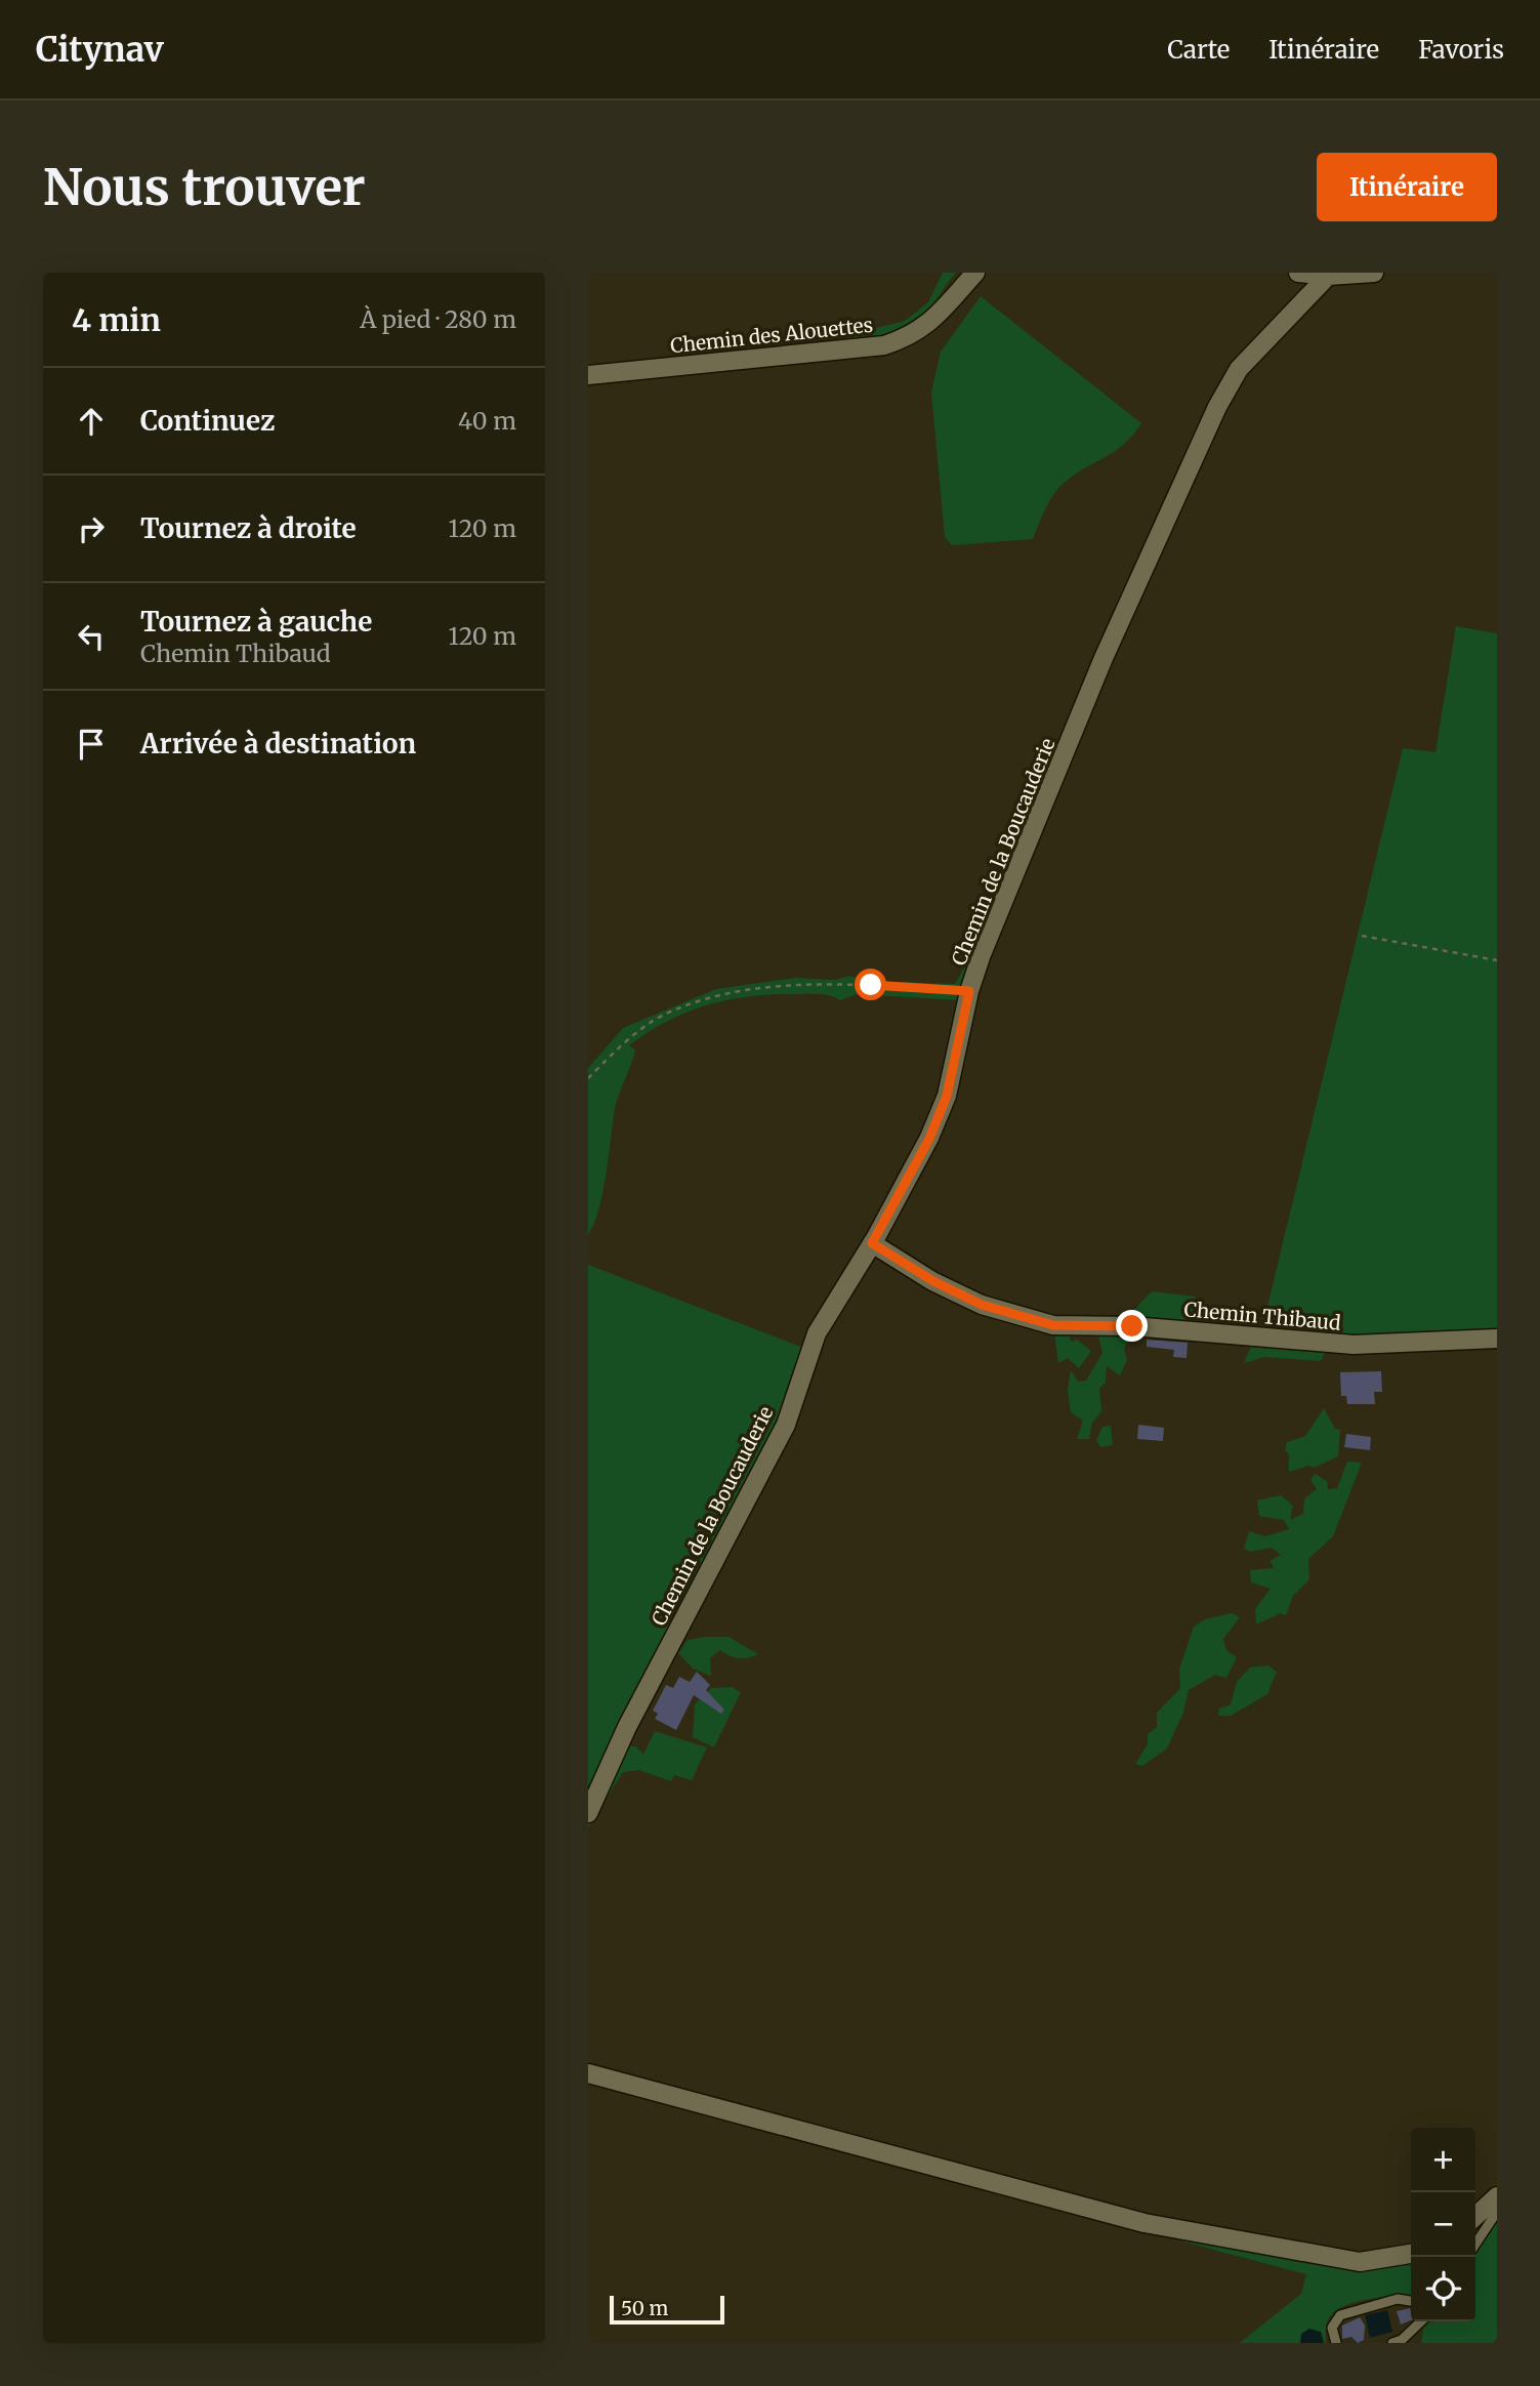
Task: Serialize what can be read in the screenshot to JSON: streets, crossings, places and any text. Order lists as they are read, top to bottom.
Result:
{
  "streets": {
    "street": ["Chemin des Alouettes", "Chemin de la Boucauderie", "Chemin Thibaud"]
  },
  "crossings": [
    ["Chemin de la Boucauderie", "Chemin Thibaud"]
  ],
  "scale_bar": "50 m",
  "page": {
    "header": "Citynav",
    "nav": ["Carte", "Itinéraire", "Favoris"],
    "buttons": "Itinéraire",
    "title": "Nous trouver",
    "heading": ["4 min", "À pied · 280 m"],
    "list": [
      ["Continuez", "40 m"],
      ["Tournez à droite", "120 m"],
      ["Tournez à gauche", "Chemin Thibaud", "120 m"],
      "Arrivée à destination"
    ],
    "map_buttons": ["+", "−"],
    "scale": "50 m"
  }
}
